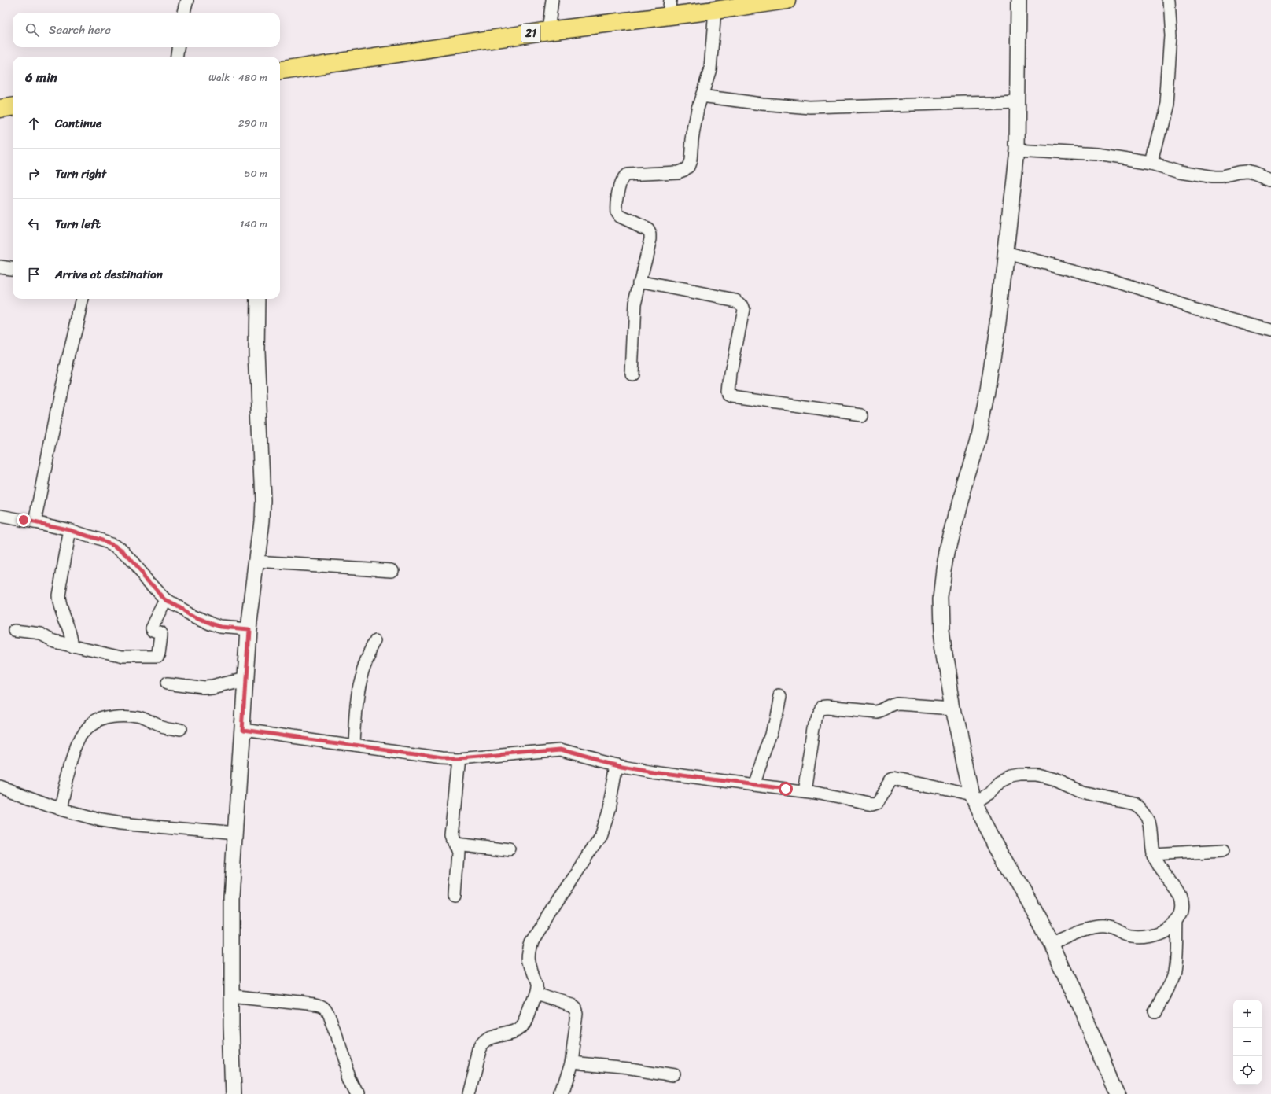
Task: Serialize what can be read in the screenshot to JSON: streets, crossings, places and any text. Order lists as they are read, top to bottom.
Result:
{
  "streets": {
    "highway": ["21"]
  },
  "page": {
    "search": "Search here",
    "heading": ["6 min", "Walk · 480 m"],
    "list": [
      ["Continue", "290 m"],
      ["Turn right", "50 m"],
      ["Turn left", "140 m"],
      "Arrive at destination"
    ],
    "map_buttons": ["+", "−"]
  }
}
